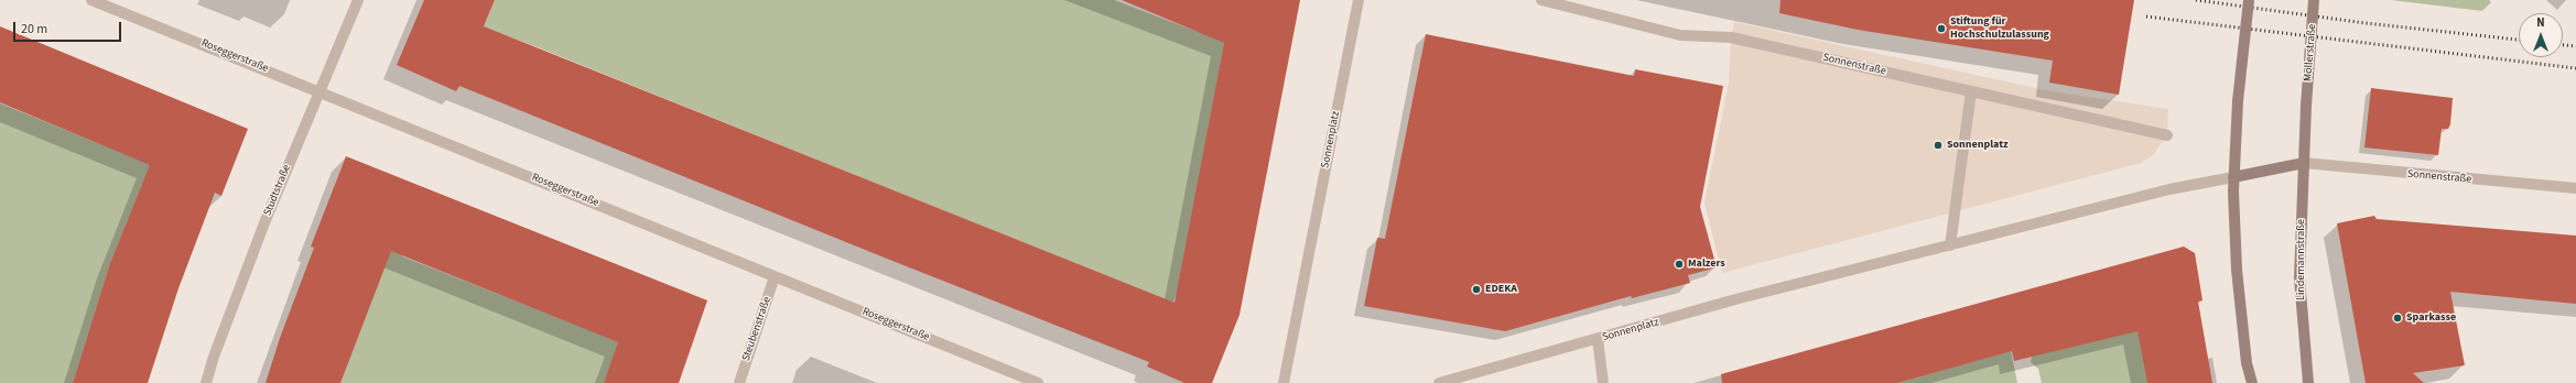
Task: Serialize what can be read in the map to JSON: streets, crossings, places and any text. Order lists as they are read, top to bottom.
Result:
{
  "streets": {
    "main road": ["Möllerstraße", "Lindemannstraße"],
    "street": [
      "Roseggerstraße",
      "Sonnenstraße",
      "Sonnenplatz",
      "Studtstraße",
      "Steubenstraße"
    ]
  },
  "crossings": [
    ["Möllerstraße", "Lindemannstraße"],
    ["Roseggerstraße", "Studtstraße"],
    ["Roseggerstraße", "Steubenstraße"],
    ["Sonnenstraße", "Lindemannstraße"]
  ],
  "places": [
    "Stiftung für Hochschulzulassung",
    "Sonnenplatz",
    "Malzers",
    "EDEKA",
    "Sparkasse"
  ],
  "scale_bar": "20 m",
  "north": "top"
}
